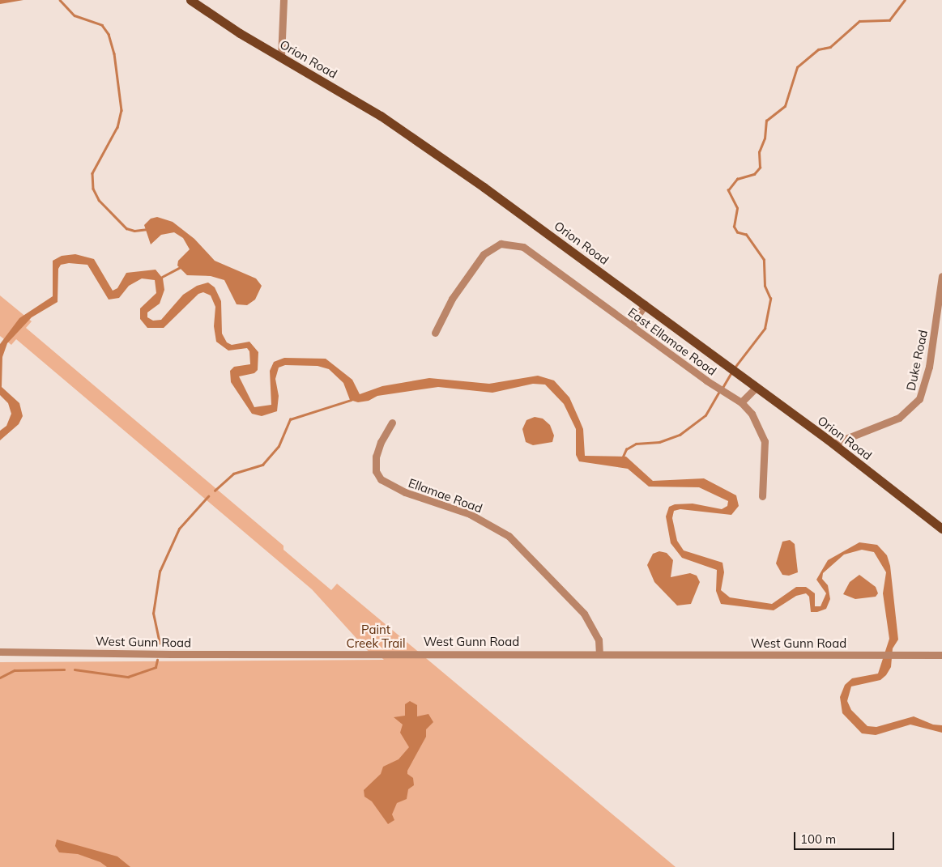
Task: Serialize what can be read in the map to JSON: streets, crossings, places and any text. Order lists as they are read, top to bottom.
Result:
{
  "streets": {
    "main road": ["Orion Road"],
    "street": [
      "East Ellamae Road",
      "Duke Road",
      "Ellamae Road",
      "West Gunn Road"
    ]
  },
  "crossings": [
    ["Orion Road", "Duke Road"],
    ["Ellamae Road", "West Gunn Road"]
  ],
  "parks": ["Paint Creek Trail"],
  "scale_bar": "100 m"
}
